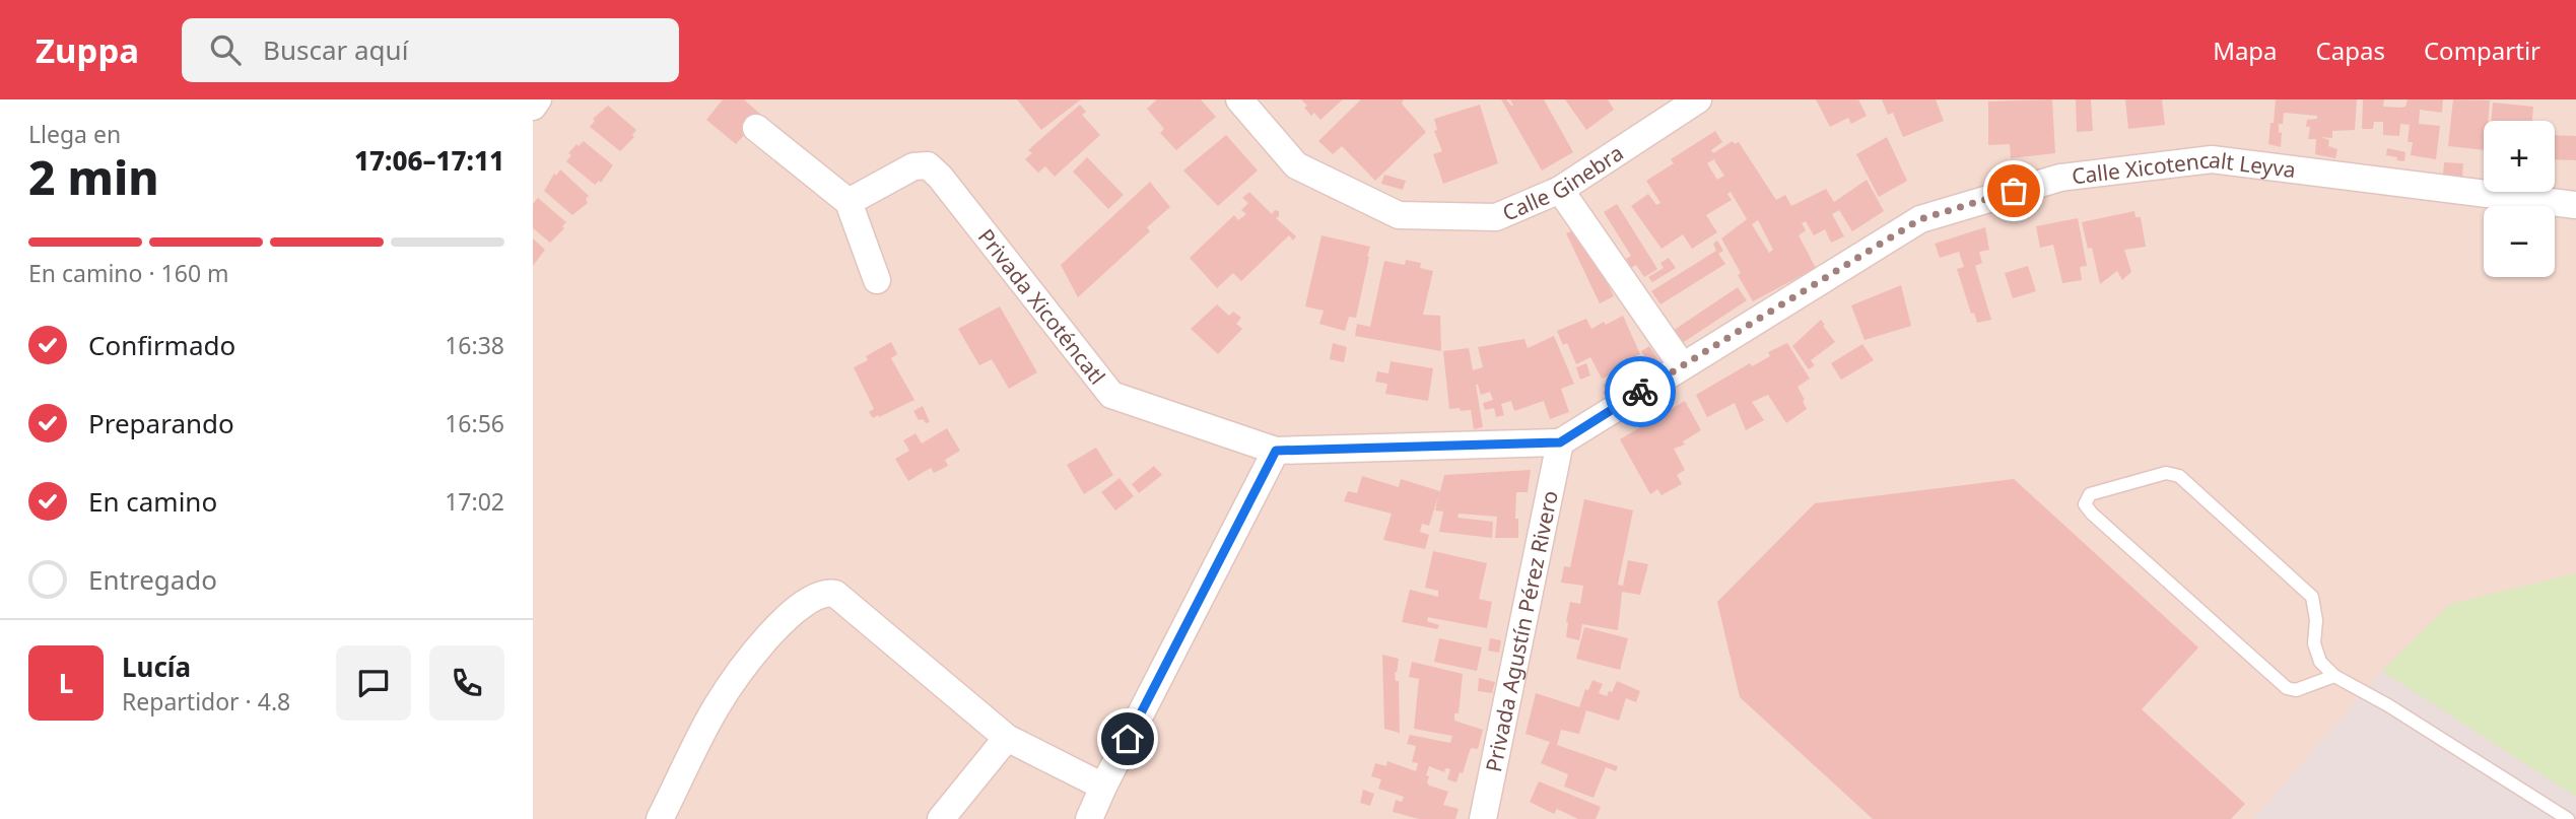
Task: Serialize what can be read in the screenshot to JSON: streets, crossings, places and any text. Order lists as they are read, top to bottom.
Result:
{
  "streets": {
    "street": [
      "Calle Xicotencalt Leyva",
      "Calle Ginebra",
      "Privada Xicoténcatl",
      "Privada Agustín Pérez Rivero"
    ]
  },
  "crossings": [
    ["Calle Xicotencalt Leyva", "Privada Xicoténcatl"],
    ["Calle Xicotencalt Leyva", "Privada Agustín Pérez Rivero"],
    ["Privada Xicoténcatl", "Privada Agustín Pérez Rivero"]
  ],
  "page": {
    "header": "Zuppa",
    "search": "Buscar aquí",
    "nav": ["Mapa", "Capas", "Compartir"],
    "heading": ["2 min", "Llega en", "17:06–17:11"],
    "panel": ["Lucía", "Repartidor · 4.8"],
    "map_buttons": ["+", "−"],
    "bar": "En camino · 160 m",
    "list": [
      ["Confirmado", "16:38"],
      ["Preparando", "16:56"],
      ["En camino", "17:02"],
      "Entregado"
    ],
    "round": "L"
  }
}
